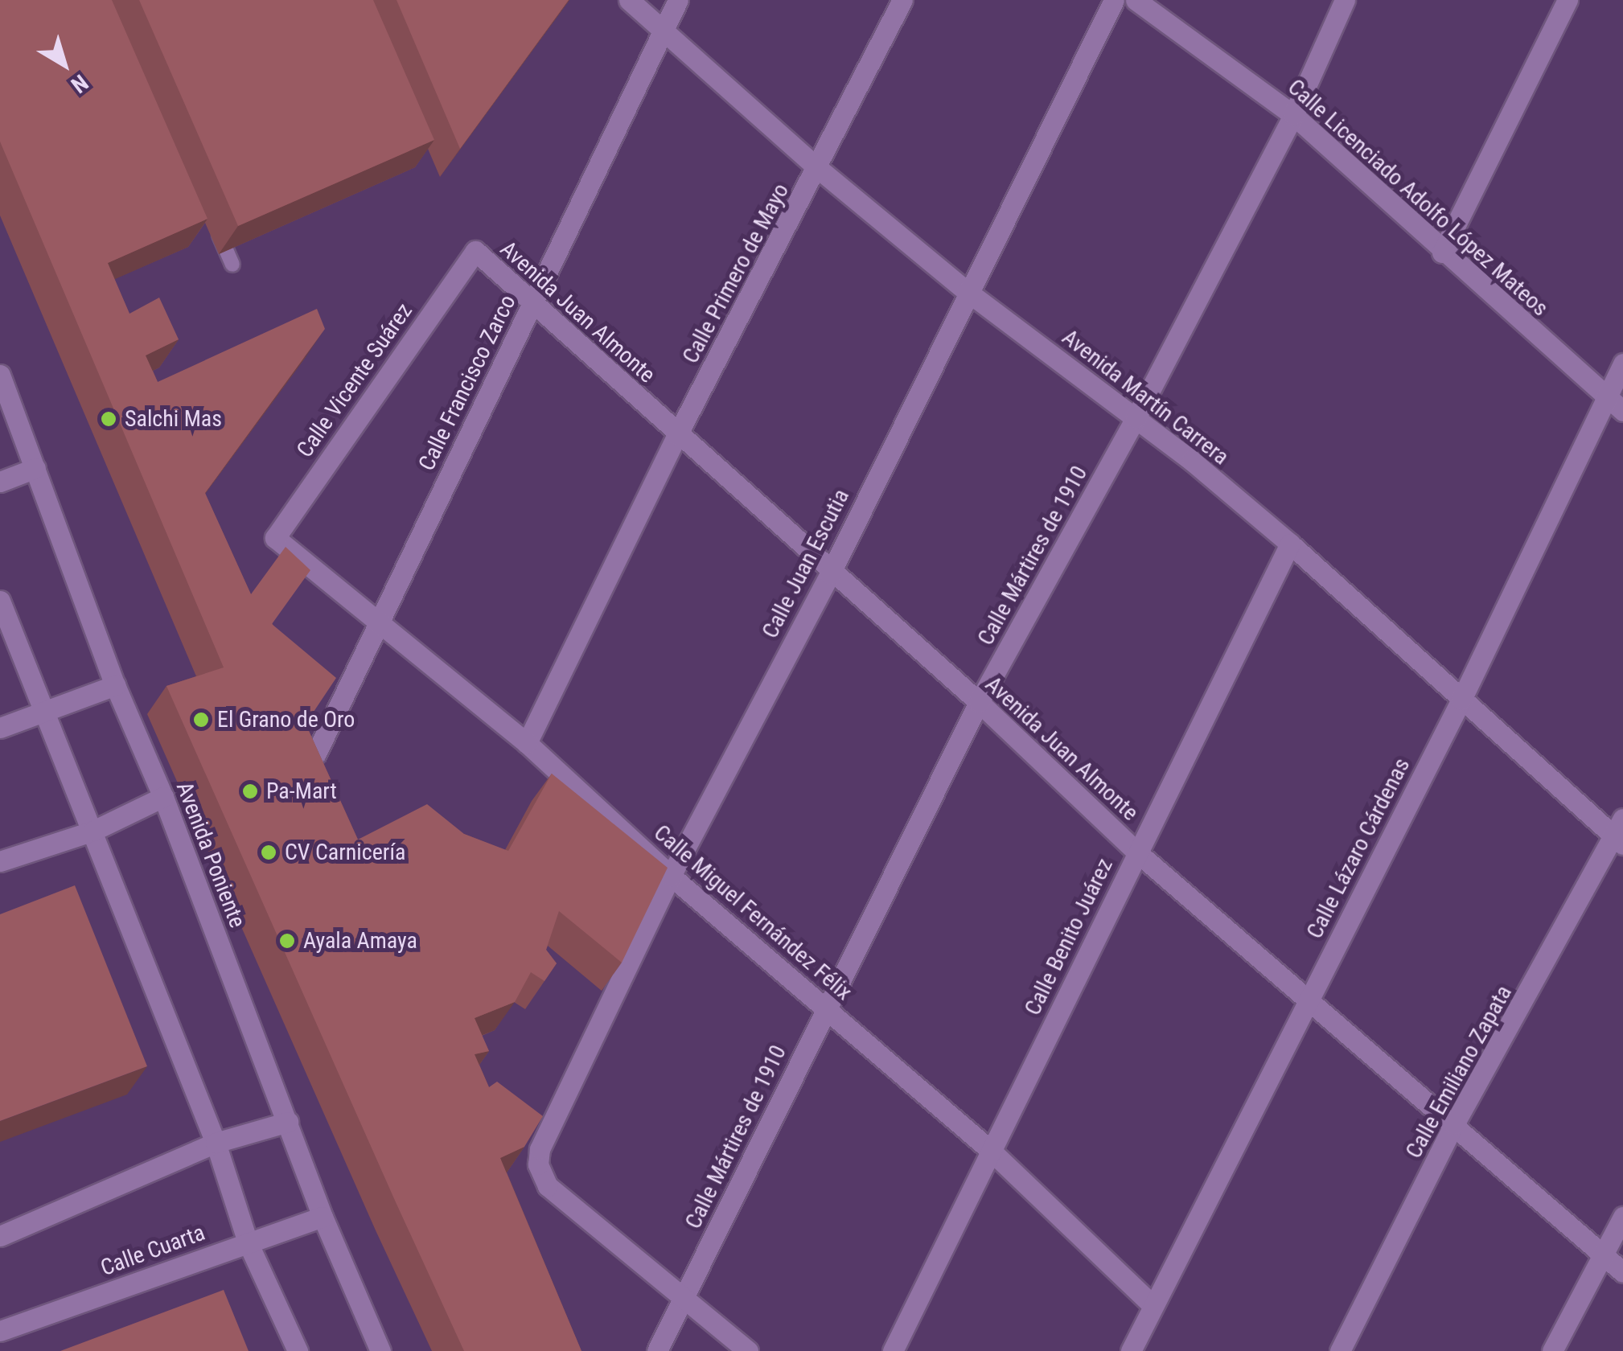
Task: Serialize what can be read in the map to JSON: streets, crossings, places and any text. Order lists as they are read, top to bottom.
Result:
{
  "streets": {
    "street": [
      "Calle Licenciado Adolfo López Mateos",
      "Calle Primero de Mayo",
      "Avenida Juan Almonte",
      "Calle Vicente Suárez",
      "Calle Francisco Zarco",
      "Avenida Martín Carrera",
      "Calle Mártires de 1910",
      "Calle Juan Escutia",
      "Calle Lázaro Cárdenas",
      "Avenida Poniente",
      "Calle Miguel Fernández Félix",
      "Calle Benito Juárez",
      "Calle Emiliano Zapata",
      "Calle Cuarta"
    ]
  },
  "crossings": [
    ["Calle Licenciado Adolfo López Mateos", "Calle Mártires de 1910"],
    ["Calle Licenciado Adolfo López Mateos", "Calle Lázaro Cárdenas"],
    ["Calle Primero de Mayo", "Avenida Juan Almonte"],
    ["Calle Primero de Mayo", "Avenida Martín Carrera"],
    ["Calle Primero de Mayo", "Calle Miguel Fernández Félix"],
    ["Avenida Juan Almonte", "Calle Vicente Suárez"],
    ["Avenida Juan Almonte", "Calle Francisco Zarco"],
    ["Avenida Juan Almonte", "Calle Mártires de 1910"],
    ["Avenida Juan Almonte", "Calle Juan Escutia"],
    ["Avenida Juan Almonte", "Calle Lázaro Cárdenas"],
    ["Avenida Juan Almonte", "Calle Benito Juárez"],
    ["Avenida Juan Almonte", "Calle Emiliano Zapata"],
    ["Calle Vicente Suárez", "Calle Miguel Fernández Félix"],
    ["Calle Francisco Zarco", "Avenida Martín Carrera"],
    ["Calle Francisco Zarco", "Calle Miguel Fernández Félix"],
    ["Avenida Martín Carrera", "Calle Mártires de 1910"],
    ["Avenida Martín Carrera", "Calle Juan Escutia"],
    ["Avenida Martín Carrera", "Calle Lázaro Cárdenas"],
    ["Avenida Martín Carrera", "Calle Benito Juárez"],
    ["Avenida Martín Carrera", "Calle Emiliano Zapata"],
    ["Calle Mártires de 1910", "Calle Juan Escutia"],
    ["Calle Mártires de 1910", "Calle Miguel Fernández Félix"],
    ["Calle Juan Escutia", "Calle Miguel Fernández Félix"],
    ["Calle Lázaro Cárdenas", "Calle Miguel Fernández Félix"],
    ["Avenida Poniente", "Calle Cuarta"],
    ["Calle Miguel Fernández Félix", "Calle Benito Juárez"]
  ],
  "places": [
    "Salchi Mas",
    "El Grano de Oro",
    "Pa-Mart",
    "CV Carnicería",
    "Ayala Amaya"
  ],
  "north": "bottom right"
}
